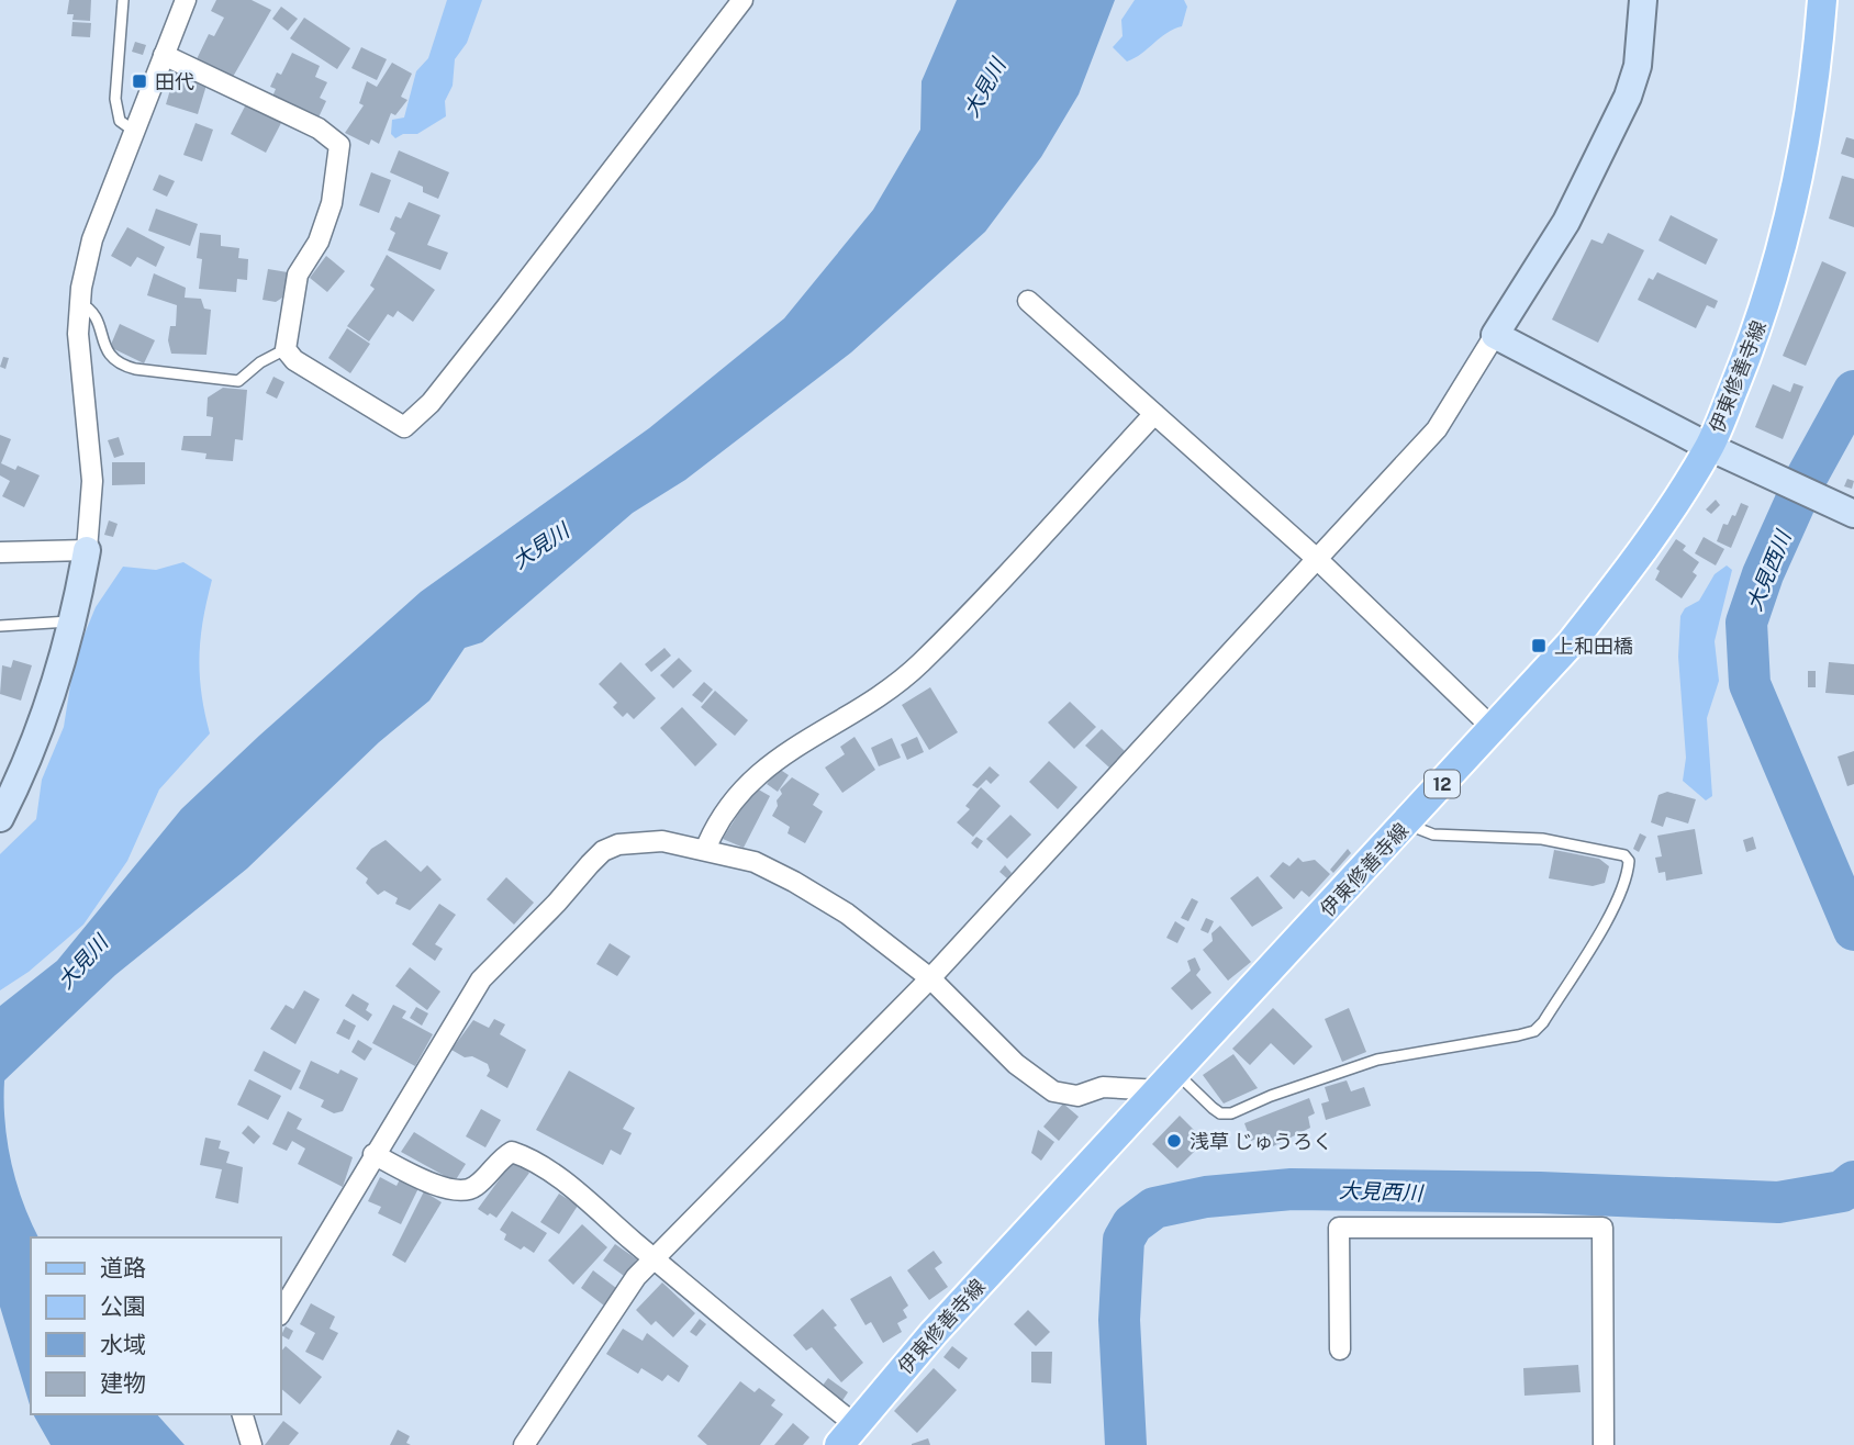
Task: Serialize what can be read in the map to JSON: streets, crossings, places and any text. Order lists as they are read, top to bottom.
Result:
{
  "streets": {
    "main road": ["伊東修善寺線", "12"]
  },
  "water": ["大見川", "大見西川"],
  "places": {
    "transit": ["田代", "上和田橋"],
    "other": ["浅草 じゅうろく"]
  },
  "legend": [
    "道路",
    "公園",
    "水域",
    "建物"
  ]
}
